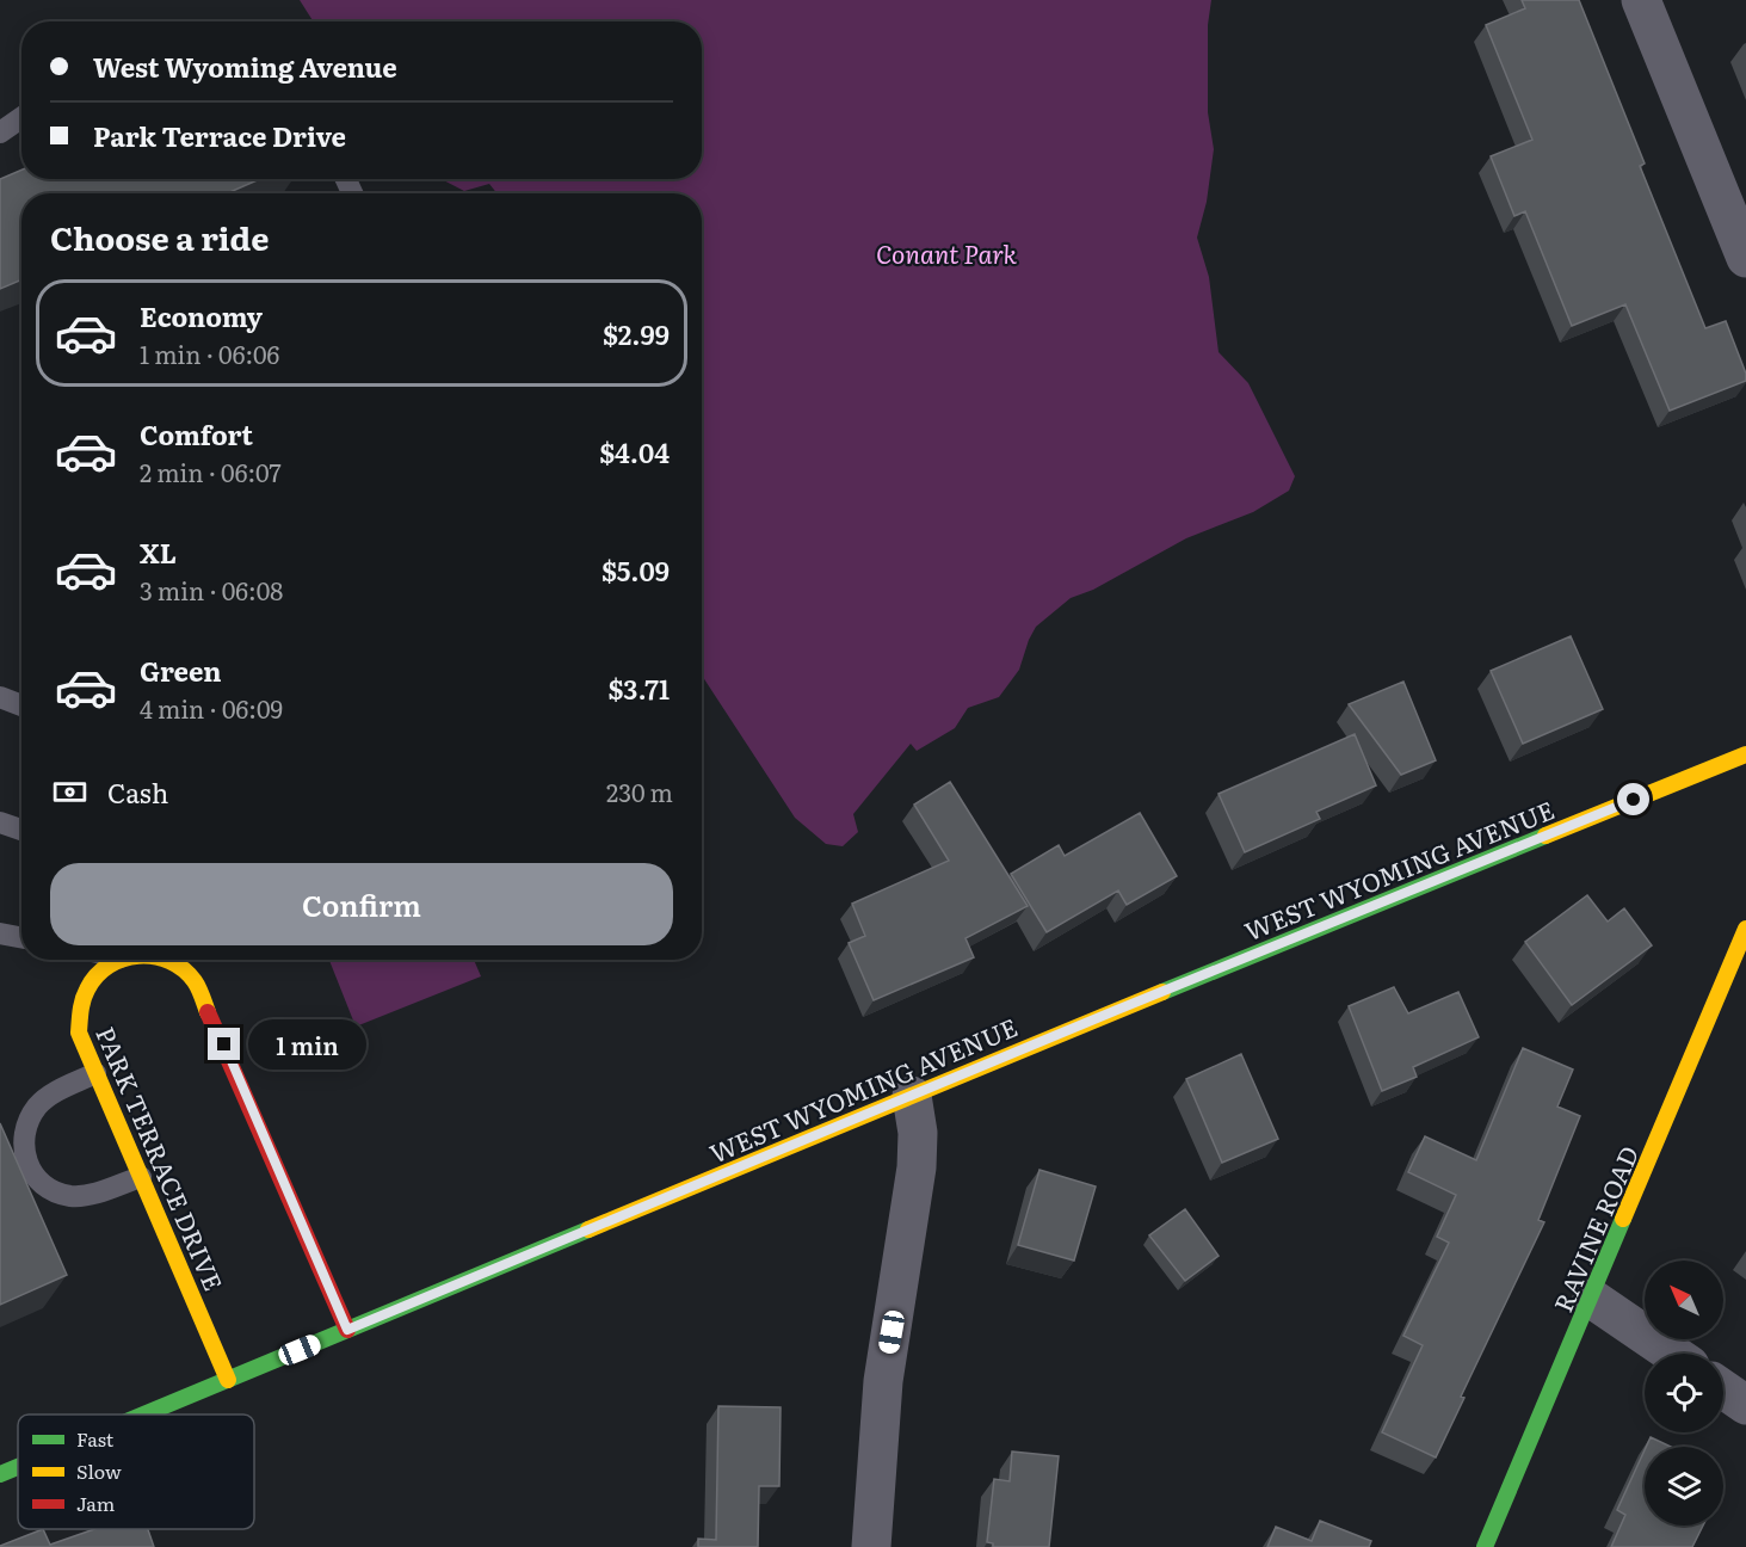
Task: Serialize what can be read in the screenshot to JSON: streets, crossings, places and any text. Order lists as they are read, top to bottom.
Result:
{
  "streets": {
    "main road": ["WEST WYOMING AVENUE", "PARK TERRACE DRIVE", "RAVINE ROAD"]
  },
  "crossings": [
    ["WEST WYOMING AVENUE", "PARK TERRACE DRIVE"]
  ],
  "parks": ["Conant Park"],
  "legend": ["Fast", "Slow", "Jam"],
  "north": "top left",
  "page": {
    "banner": ["West Wyoming Avenue", "Park Terrace Drive"],
    "heading": "Choose a ride",
    "list": [
      {
        "name": "Economy",
        "note": "1 min · 06:06",
        "value": "$2.99"
      },
      {
        "name": "Comfort",
        "note": "2 min · 06:07",
        "value": "$4.04"
      },
      {
        "name": "XL",
        "note": "3 min · 06:08",
        "value": "$5.09"
      },
      {
        "name": "Green",
        "note": "4 min · 06:09",
        "value": "$3.71"
      }
    ],
    "pay": ["Cash", "230 m"],
    "buttons": "Confirm",
    "bubble": "1 min"
  }
}
